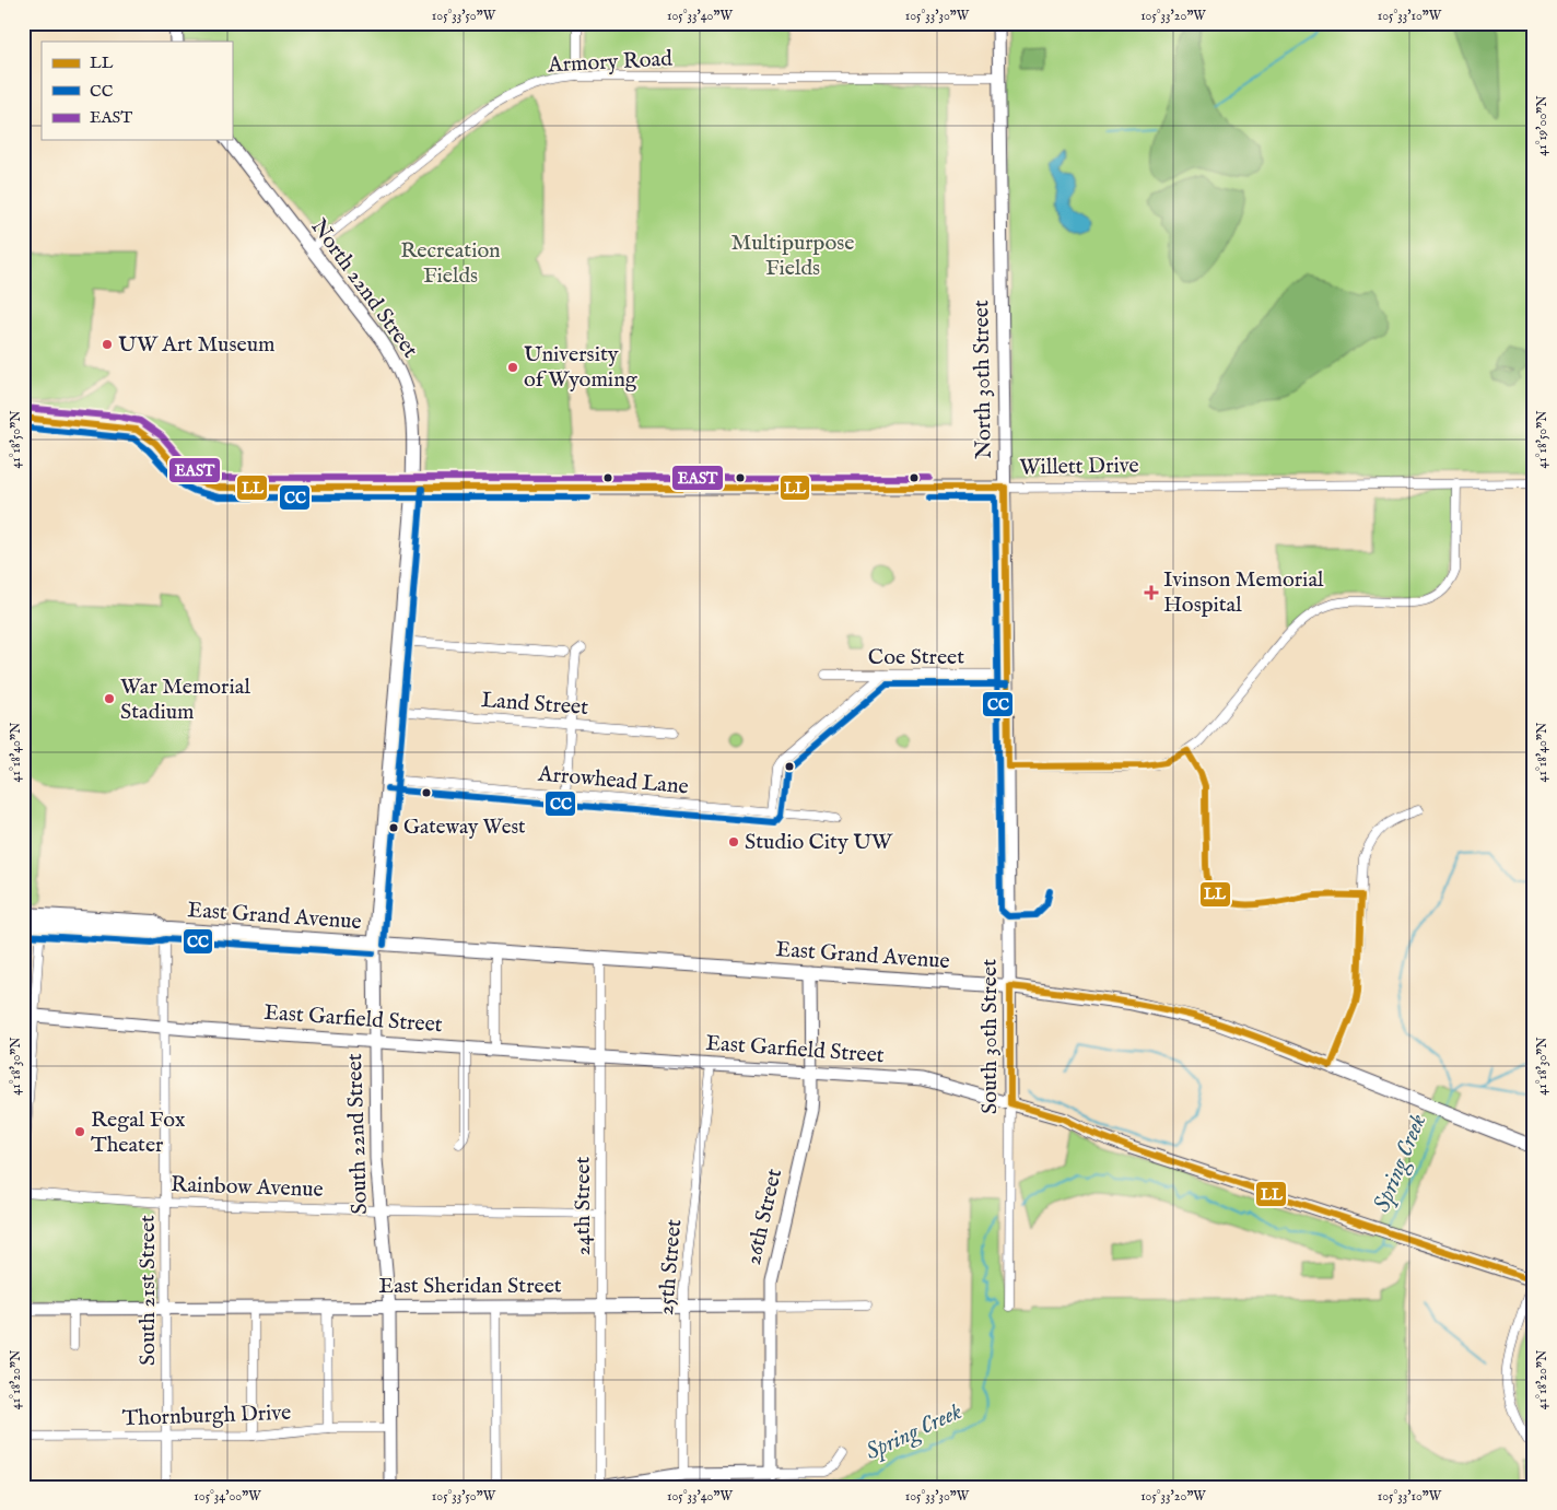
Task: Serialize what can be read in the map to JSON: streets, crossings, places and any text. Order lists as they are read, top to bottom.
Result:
{
  "streets": {
    "main road": ["East Grand Avenue"],
    "street": [
      "Armory Road",
      "North 22nd Street",
      "North 30th Street",
      "Willett Drive",
      "Coe Street",
      "Land Street",
      "Arrowhead Lane",
      "East Garfield Street",
      "South 30th Street",
      "South 22nd Street",
      "Rainbow Avenue",
      "24th Street",
      "26th Street",
      "25th Street",
      "East Sheridan Street",
      "South 21st Street",
      "Thornburgh Drive"
    ]
  },
  "crossings": [
    ["Armory Road", "North 22nd Street"],
    ["Armory Road", "North 30th Street"],
    ["North 22nd Street", "Willett Drive"],
    ["North 22nd Street", "Land Street"],
    ["North 22nd Street", "Arrowhead Lane"],
    ["North 22nd Street", "South 22nd Street"],
    ["North 30th Street", "Willett Drive"],
    ["North 30th Street", "Coe Street"],
    ["North 30th Street", "South 30th Street"],
    ["Arrowhead Lane", "South 22nd Street"],
    ["East Grand Avenue", "South 30th Street"],
    ["East Grand Avenue", "South 22nd Street"],
    ["East Grand Avenue", "24th Street"],
    ["East Grand Avenue", "26th Street"],
    ["East Grand Avenue", "South 21st Street"],
    ["East Garfield Street", "South 30th Street"],
    ["East Garfield Street", "South 22nd Street"],
    ["East Garfield Street", "24th Street"],
    ["East Garfield Street", "26th Street"],
    ["East Garfield Street", "25th Street"],
    ["East Garfield Street", "South 21st Street"],
    ["South 22nd Street", "Rainbow Avenue"],
    ["South 22nd Street", "East Sheridan Street"],
    ["South 22nd Street", "Thornburgh Drive"],
    ["Rainbow Avenue", "24th Street"],
    ["Rainbow Avenue", "South 21st Street"],
    ["24th Street", "East Sheridan Street"],
    ["26th Street", "East Sheridan Street"],
    ["25th Street", "East Sheridan Street"],
    ["East Sheridan Street", "South 21st Street"],
    ["South 21st Street", "Thornburgh Drive"]
  ],
  "water": ["Spring Creek"],
  "parks": ["Multipurpose Fields", "Recreation Fields"],
  "places": {
    "other": [
      "UW Art Museum",
      "University of Wyoming",
      "War Memorial Stadium",
      "Gateway West",
      "Studio City UW",
      "Regal Fox Theater"
    ],
    "health": ["Ivinson Memorial Hospital"]
  },
  "lines": ["transit line EAST", "transit line LL", "transit line CC"],
  "legend": ["LL", "CC", "EAST"],
  "coordinates": [
    "105°33'50\"W",
    "105°33'40\"W",
    "105°33'30\"W",
    "105°33'20\"W",
    "105°33'10\"W",
    "41°19'00\"N",
    "41°18'50\"N",
    "41°18'40\"N",
    "41°18'30\"N",
    "41°18'20\"N",
    "105°34'00\"W"
  ]
}
